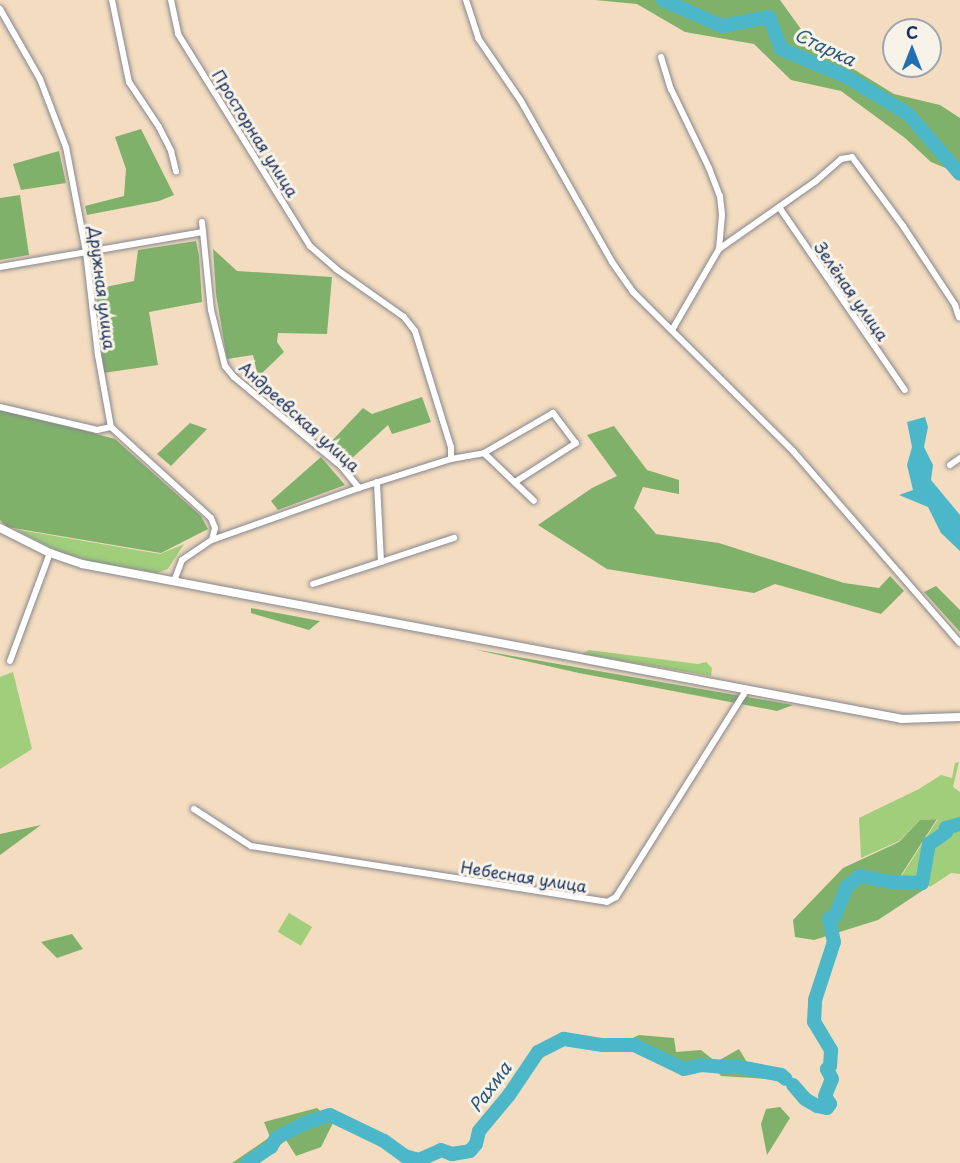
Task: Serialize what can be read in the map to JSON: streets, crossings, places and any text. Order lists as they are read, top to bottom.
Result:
{
  "streets": {
    "street": [
      "Просторная улица",
      "Дружная улица",
      "Зелёная улица",
      "Андреевская улица",
      "Небесная улица"
    ]
  },
  "water": ["Старка", "Рахма"],
  "north": "top"
}
